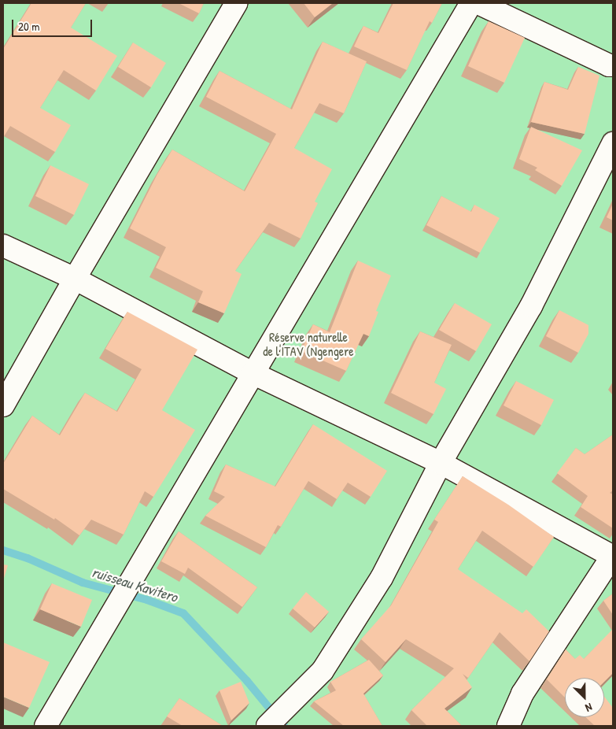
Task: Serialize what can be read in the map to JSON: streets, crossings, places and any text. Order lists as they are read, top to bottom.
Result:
{
  "water": ["ruisseau Kavitero"],
  "parks": ["Réserve naturelle de l'ITAV (Ngengere"],
  "scale_bar": "20 m",
  "north": "bottom right"
}
